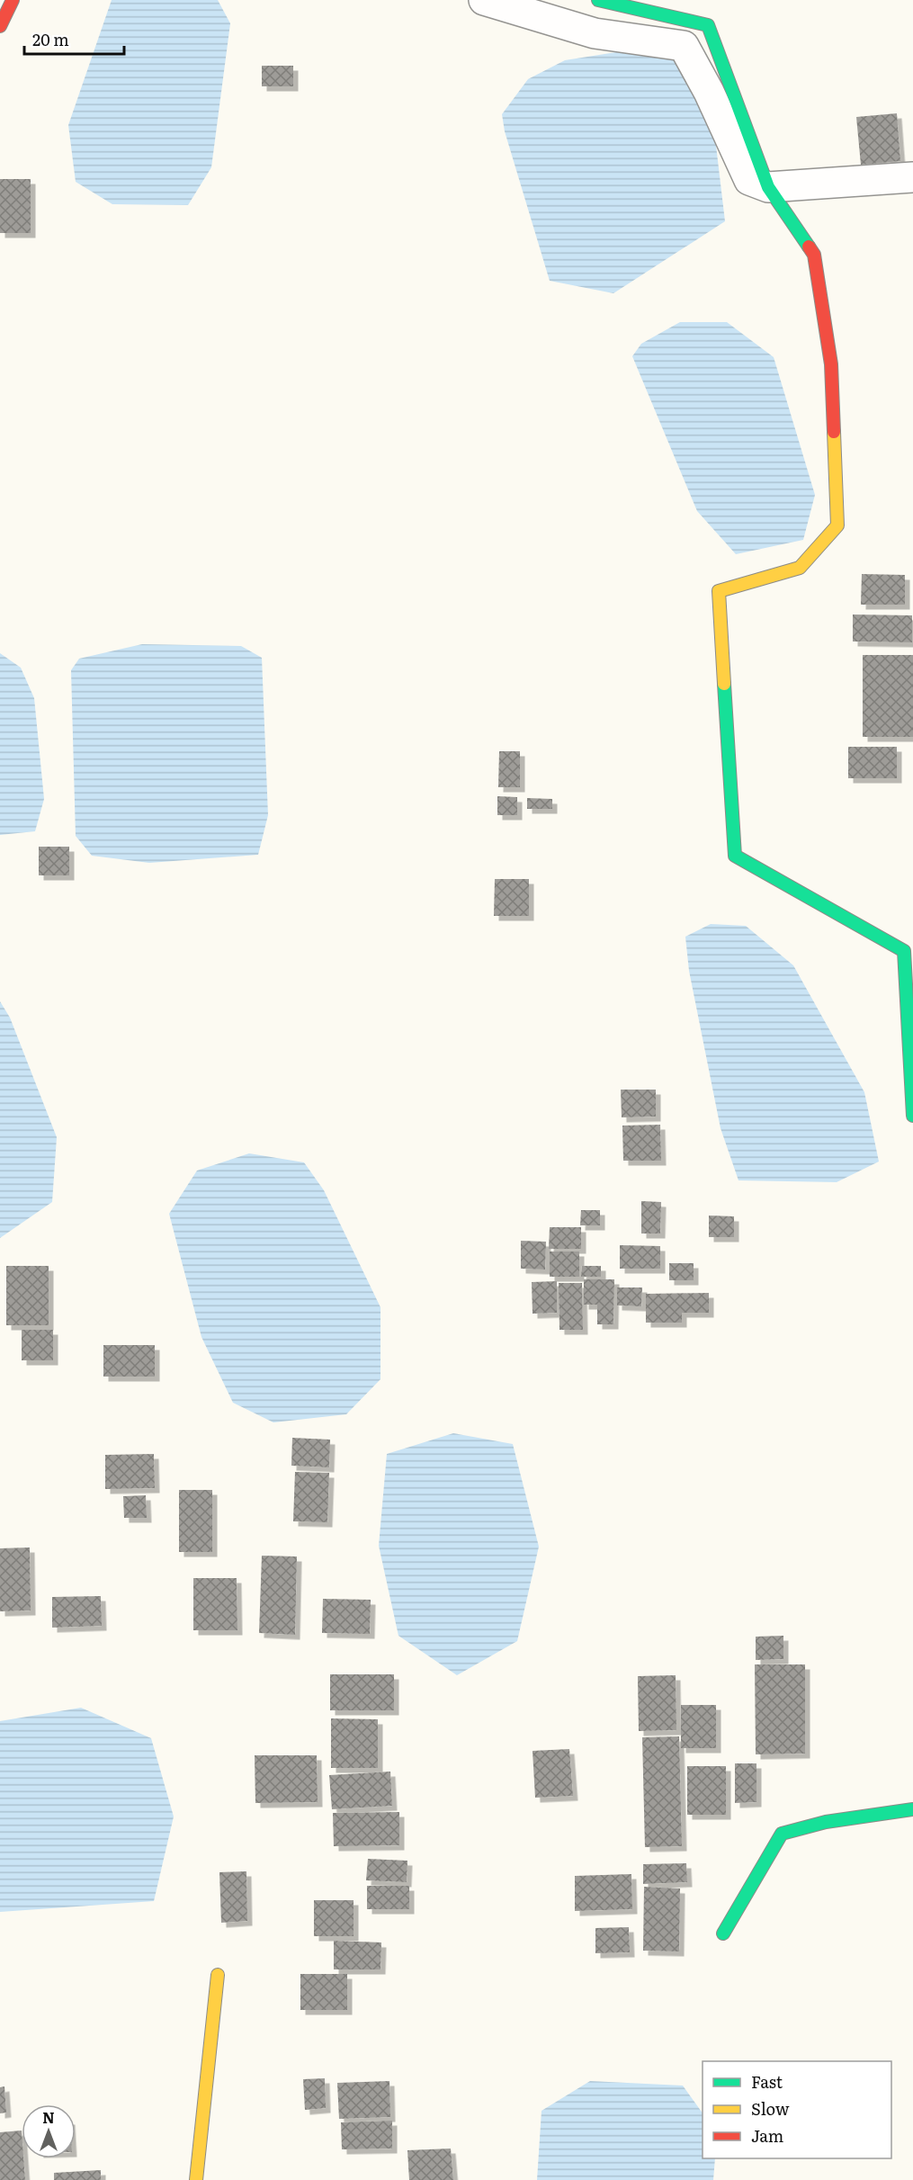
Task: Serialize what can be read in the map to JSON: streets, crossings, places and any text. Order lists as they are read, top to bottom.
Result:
{
  "legend": ["Fast", "Slow", "Jam"],
  "scale_bar": "20 m",
  "north": "top"
}
